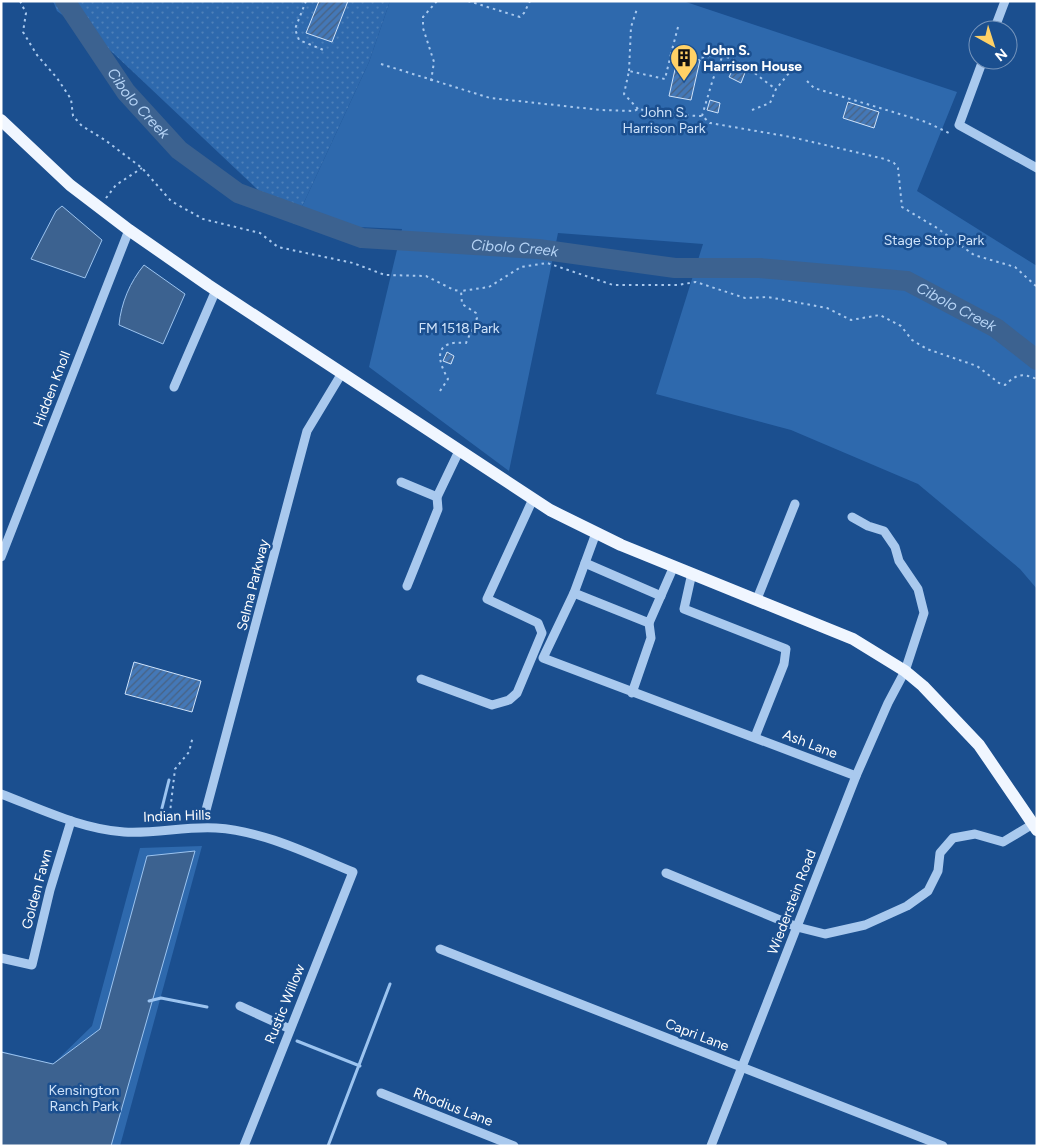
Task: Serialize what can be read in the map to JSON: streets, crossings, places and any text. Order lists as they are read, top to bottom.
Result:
{
  "streets": {
    "street": [
      "Hidden Knoll",
      "Selma Parkway",
      "Ash Lane",
      "Indian Hills",
      "Golden Fawn",
      "Wiederstein Road",
      "Rustic Willow",
      "Capri Lane",
      "Rhodius Lane"
    ]
  },
  "crossings": [
    ["Ash Lane", "Wiederstein Road"],
    ["Indian Hills", "Golden Fawn"],
    ["Indian Hills", "Rustic Willow"],
    ["Wiederstein Road", "Capri Lane"]
  ],
  "water": ["Cibolo Creek"],
  "parks": [
    "John S. Harrison Park",
    "Stage Stop Park",
    "FM 1518 Park",
    "Kensington Ranch Park"
  ],
  "places": {
    "building": ["John S. Harrison House"]
  },
  "north": "bottom right"
}
